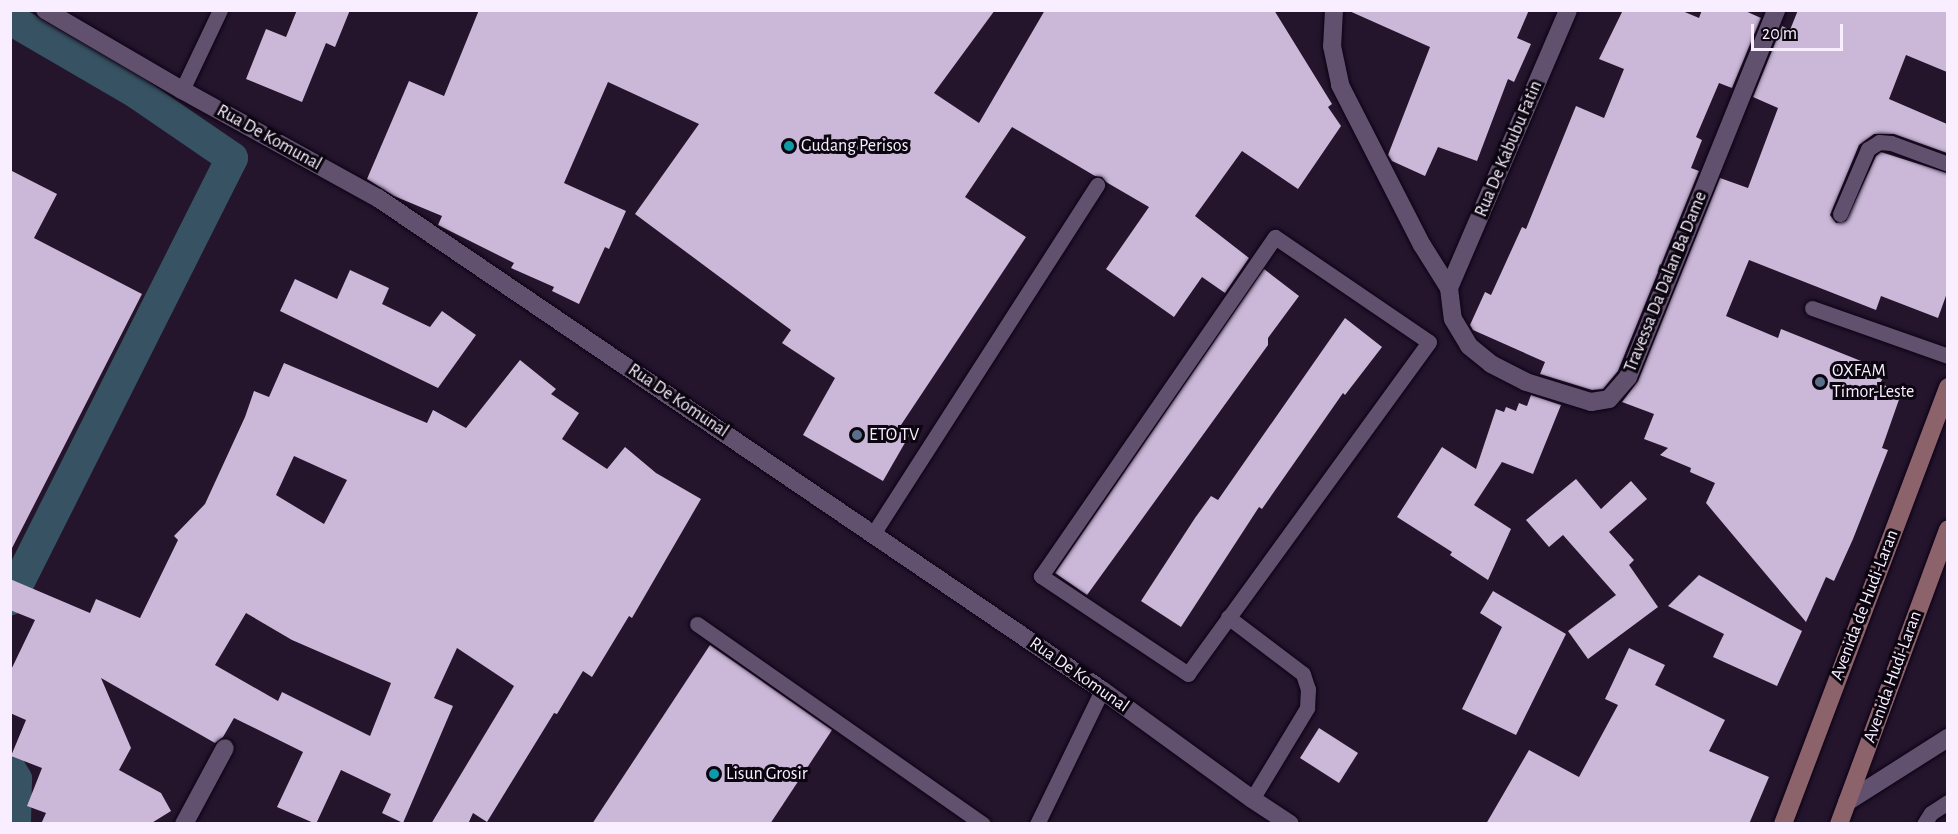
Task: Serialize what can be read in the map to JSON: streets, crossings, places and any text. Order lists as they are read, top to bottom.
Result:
{
  "streets": {
    "main road": ["Avenida de Hudi-Laran", "Avenida Hudi-Laran"],
    "street": ["Rua De Komunal", "Rua De Kabubu Fatin", "Travessa Da Dalan Ba Dame"]
  },
  "crossings": [
    ["Rua De Kabubu Fatin", "Travessa Da Dalan Ba Dame"]
  ],
  "places": [
    "Gudang Perisos",
    "OXFAM Timor-Leste",
    "ETO TV",
    "Lisun Grosir"
  ],
  "scale_bar": "20 m"
}
